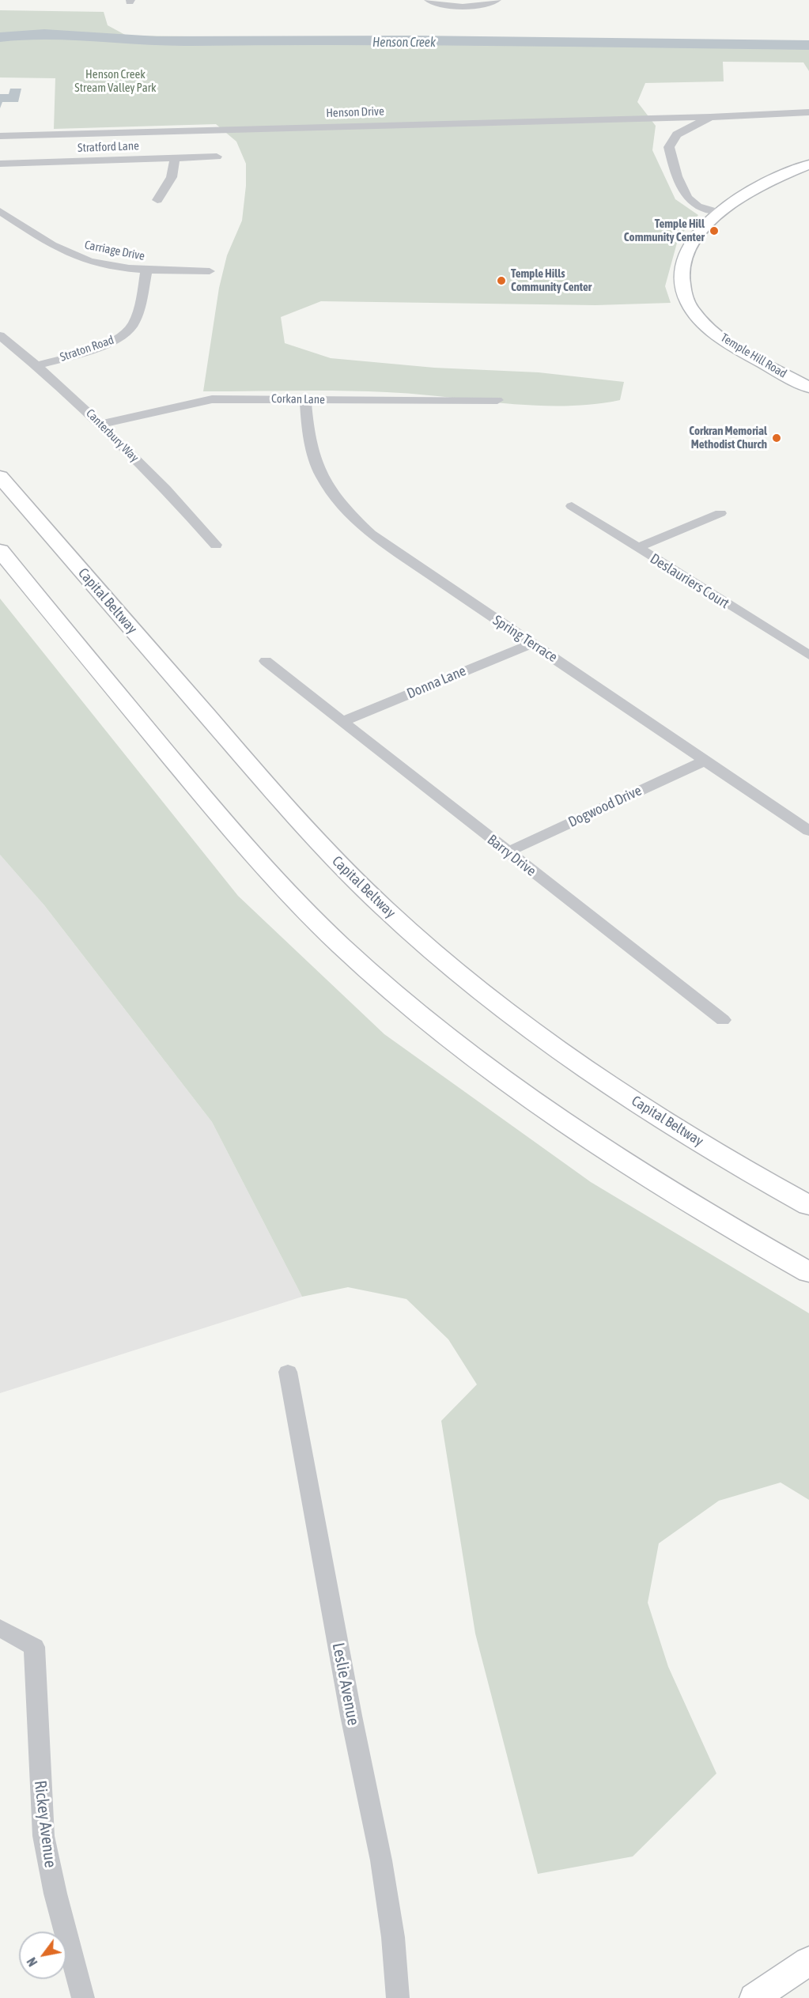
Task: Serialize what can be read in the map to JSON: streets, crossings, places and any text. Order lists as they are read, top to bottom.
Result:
{
  "streets": {
    "highway": ["Capital Beltway"],
    "main road": ["Temple Hill Road"],
    "street": [
      "Henson Drive",
      "Stratford Lane",
      "Carriage Drive",
      "Straton Road",
      "Corkan Lane",
      "Canterbury Way",
      "Deslauriers Court",
      "Spring Terrace",
      "Donna Lane",
      "Dogwood Drive",
      "Barry Drive",
      "Leslie Avenue",
      "Rickey Avenue"
    ]
  },
  "crossings": [
    ["Carriage Drive", "Straton Road"],
    ["Straton Road", "Canterbury Way"],
    ["Corkan Lane", "Canterbury Way"],
    ["Corkan Lane", "Spring Terrace"],
    ["Spring Terrace", "Donna Lane"],
    ["Spring Terrace", "Dogwood Drive"],
    ["Donna Lane", "Barry Drive"],
    ["Dogwood Drive", "Barry Drive"]
  ],
  "water": ["Henson Creek"],
  "parks": ["Henson Creek Stream Valley Park"],
  "places": ["Temple Hill Community Center", "Temple Hills Community Center", "Corkran Memorial Methodist Church"],
  "north": "bottom left"
}
